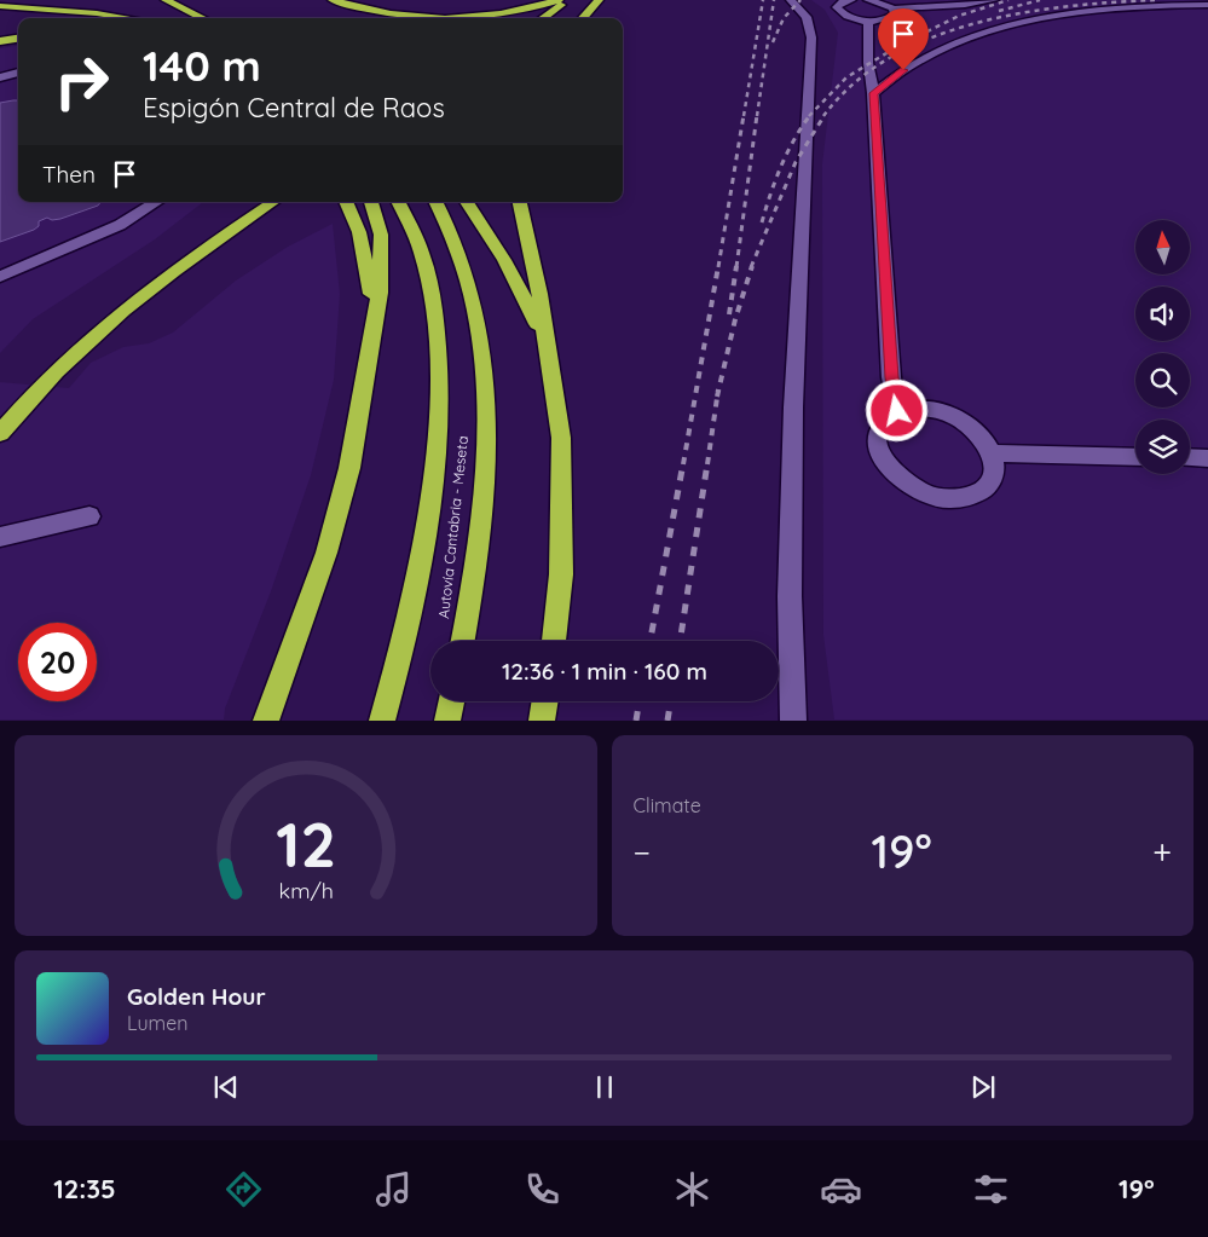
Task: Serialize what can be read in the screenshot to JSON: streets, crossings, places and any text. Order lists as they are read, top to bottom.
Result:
{
  "streets": {
    "highway": ["Autovía Cantabria - Meseta"]
  },
  "north": "top",
  "page": {
    "turn": ["140 m", "Espigón Central de Raos"],
    "then": "Then",
    "limit": "20",
    "trip": "12:36 · 1 min · 160 m",
    "tile": "Climate",
    "heat": ["−", "19°", "+"],
    "song": ["Golden Hour", "Lumen"],
    "tabs": ["12:35", "19°"],
    "gauge": ["12", "km/h"]
  }
}
